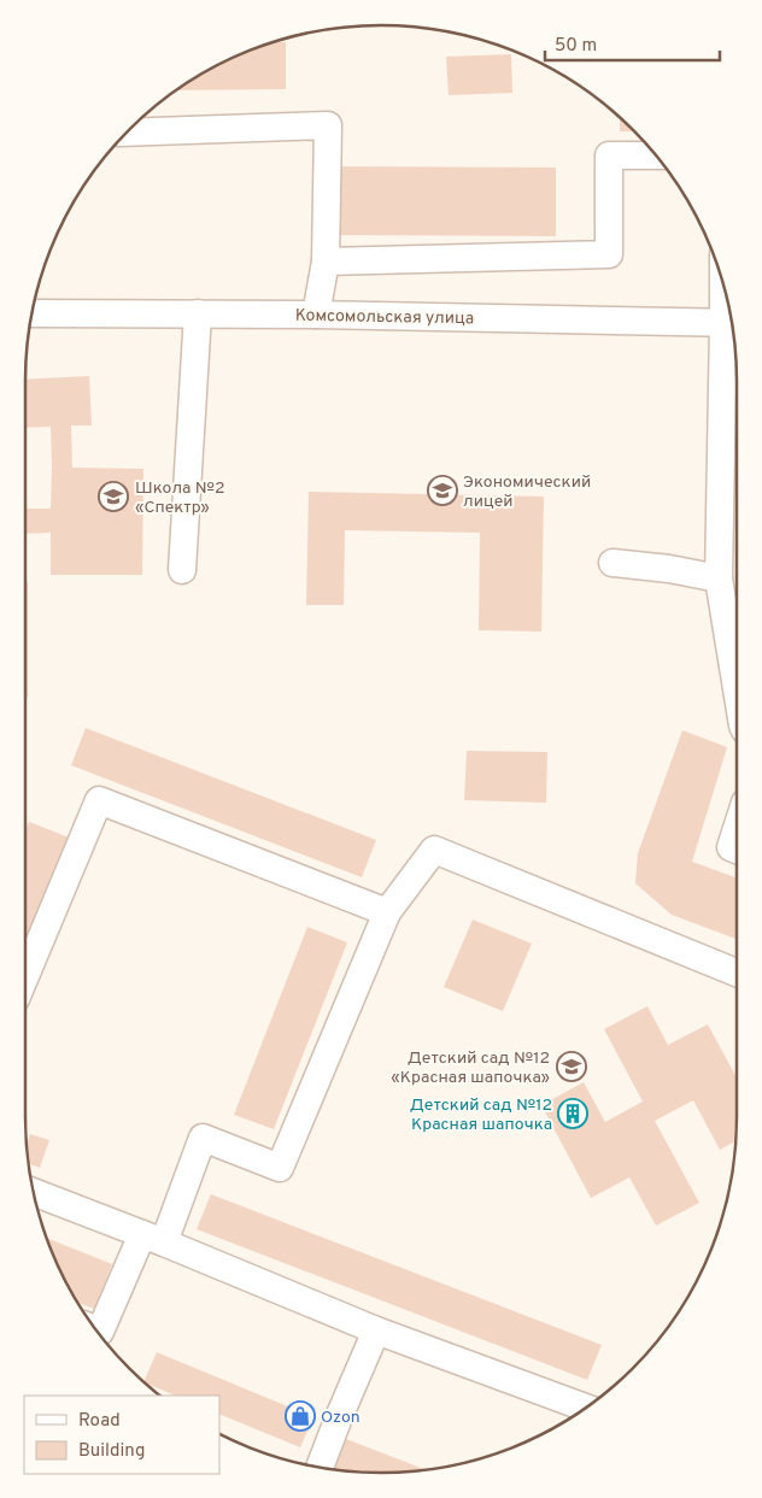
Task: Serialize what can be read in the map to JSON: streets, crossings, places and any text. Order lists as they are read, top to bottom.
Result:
{
  "streets": {
    "street": ["Комсомольская улица"]
  },
  "places": {
    "school or university": ["Экономический лицей", "Школа №2 «Спектр»", "Детский сад №12 «Красная шапочка»"],
    "building": ["Детский сад №12 Красная шапочка"],
    "shop": ["Ozon"]
  },
  "legend": ["Road", "Building"],
  "scale_bar": "50 m"
}
